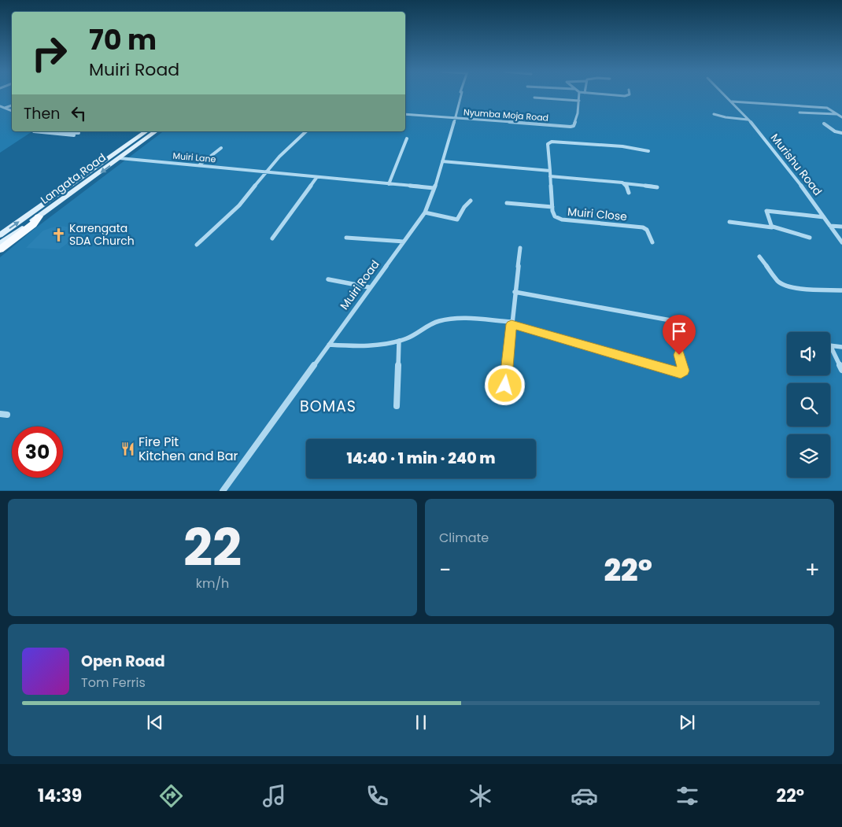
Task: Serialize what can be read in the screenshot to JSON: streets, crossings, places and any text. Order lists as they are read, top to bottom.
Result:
{
  "streets": {
    "main road": ["Langata Road"],
    "street": [
      "Nyumba Moja Road",
      "Muiri Lane",
      "Murishu Road",
      "Muiri Close",
      "Muiri Road"
    ]
  },
  "crossings": [
    ["Nyumba Moja Road", "Muiri Road"],
    ["Muiri Lane", "Langata Road"],
    ["Muiri Lane", "Muiri Road"]
  ],
  "districts": ["BOMAS"],
  "places": {
    "church": ["Karengata SDA Church"],
    "restaurant": ["Fire Pit Kitchen and Bar"]
  },
  "page": {
    "turn": ["70 m", "Muiri Road"],
    "then": "Then",
    "limit": "30",
    "trip": "14:40 · 1 min · 240 m",
    "tile": [
      ["22", "km/h"],
      "Climate"
    ],
    "heat": ["−", "22°", "+"],
    "song": ["Open Road", "Tom Ferris"],
    "tabs": ["14:39", "22°"]
  }
}
